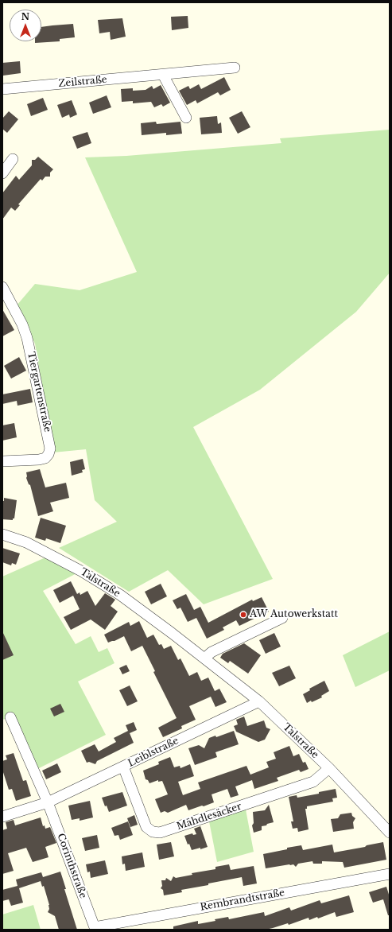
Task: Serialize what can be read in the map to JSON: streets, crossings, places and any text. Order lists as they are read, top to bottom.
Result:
{
  "streets": {
    "street": [
      "Zeilstraße",
      "Tiergartenstraße",
      "Talstraße",
      "Leiblstraße",
      "Mähdlesäcker",
      "Corinthstraße",
      "Rembrandtstraße"
    ]
  },
  "crossings": [
    ["Talstraße", "Leiblstraße"],
    ["Talstraße", "Mähdlesäcker"],
    ["Leiblstraße", "Mähdlesäcker"],
    ["Leiblstraße", "Corinthstraße"],
    ["Corinthstraße", "Rembrandtstraße"]
  ],
  "places": ["AW Autowerkstatt"],
  "north": "top"
}
